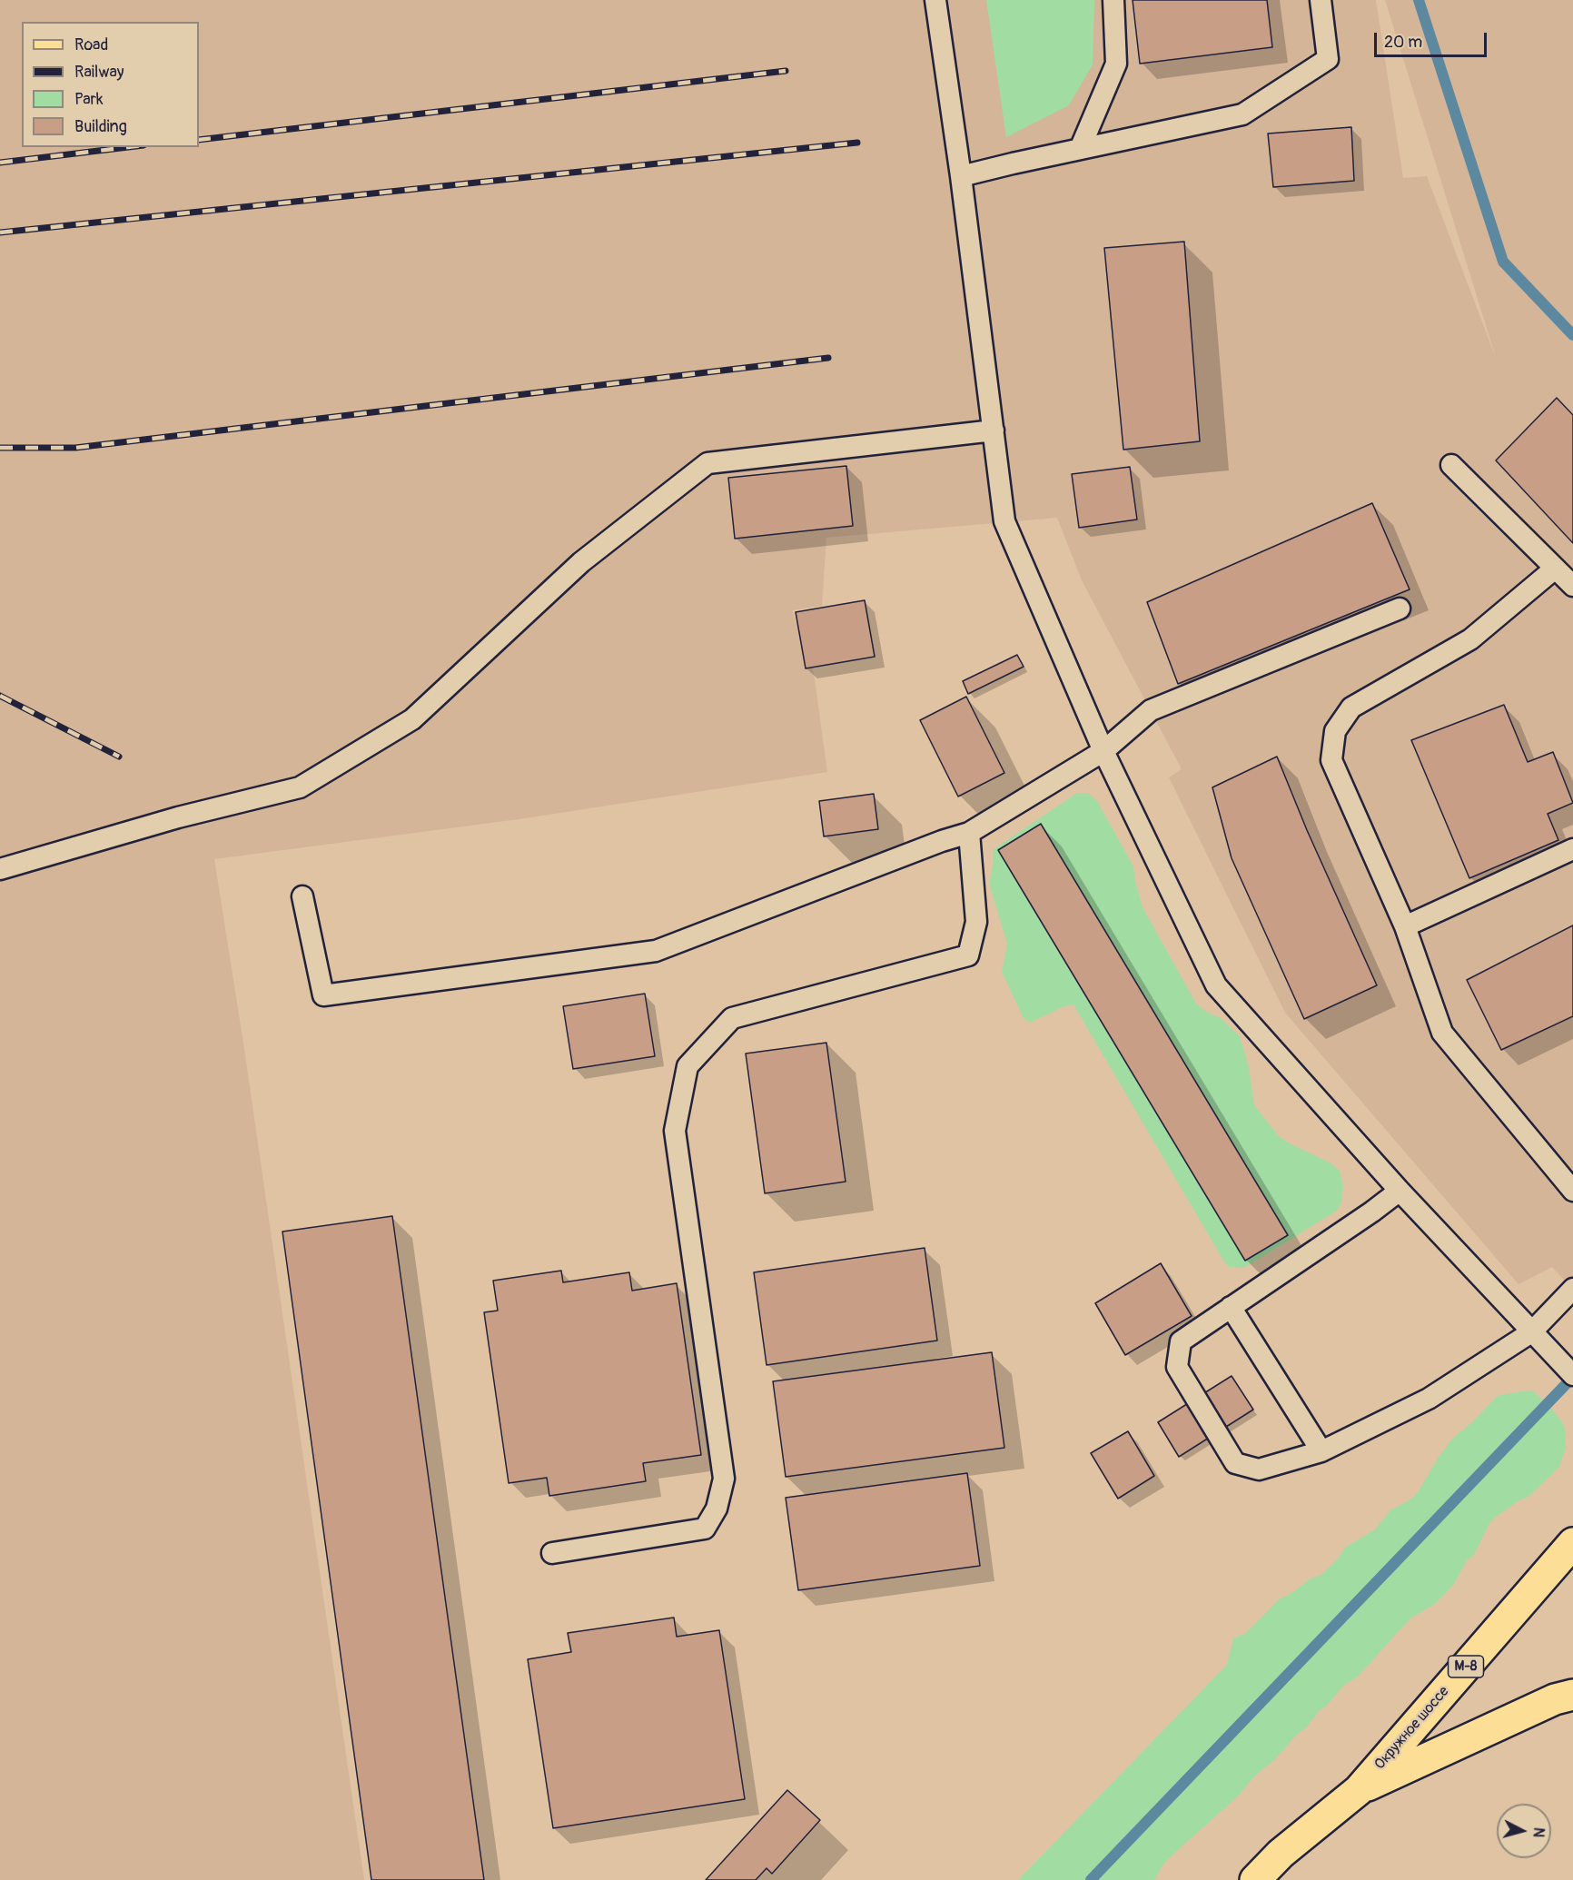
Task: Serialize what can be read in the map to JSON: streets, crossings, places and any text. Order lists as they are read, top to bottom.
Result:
{
  "streets": {
    "main road": ["М-8", "Окружное шоссе"]
  },
  "legend": [
    "Road",
    "Railway",
    "Park",
    "Building"
  ],
  "scale_bar": "20 m",
  "north": "right"
}
